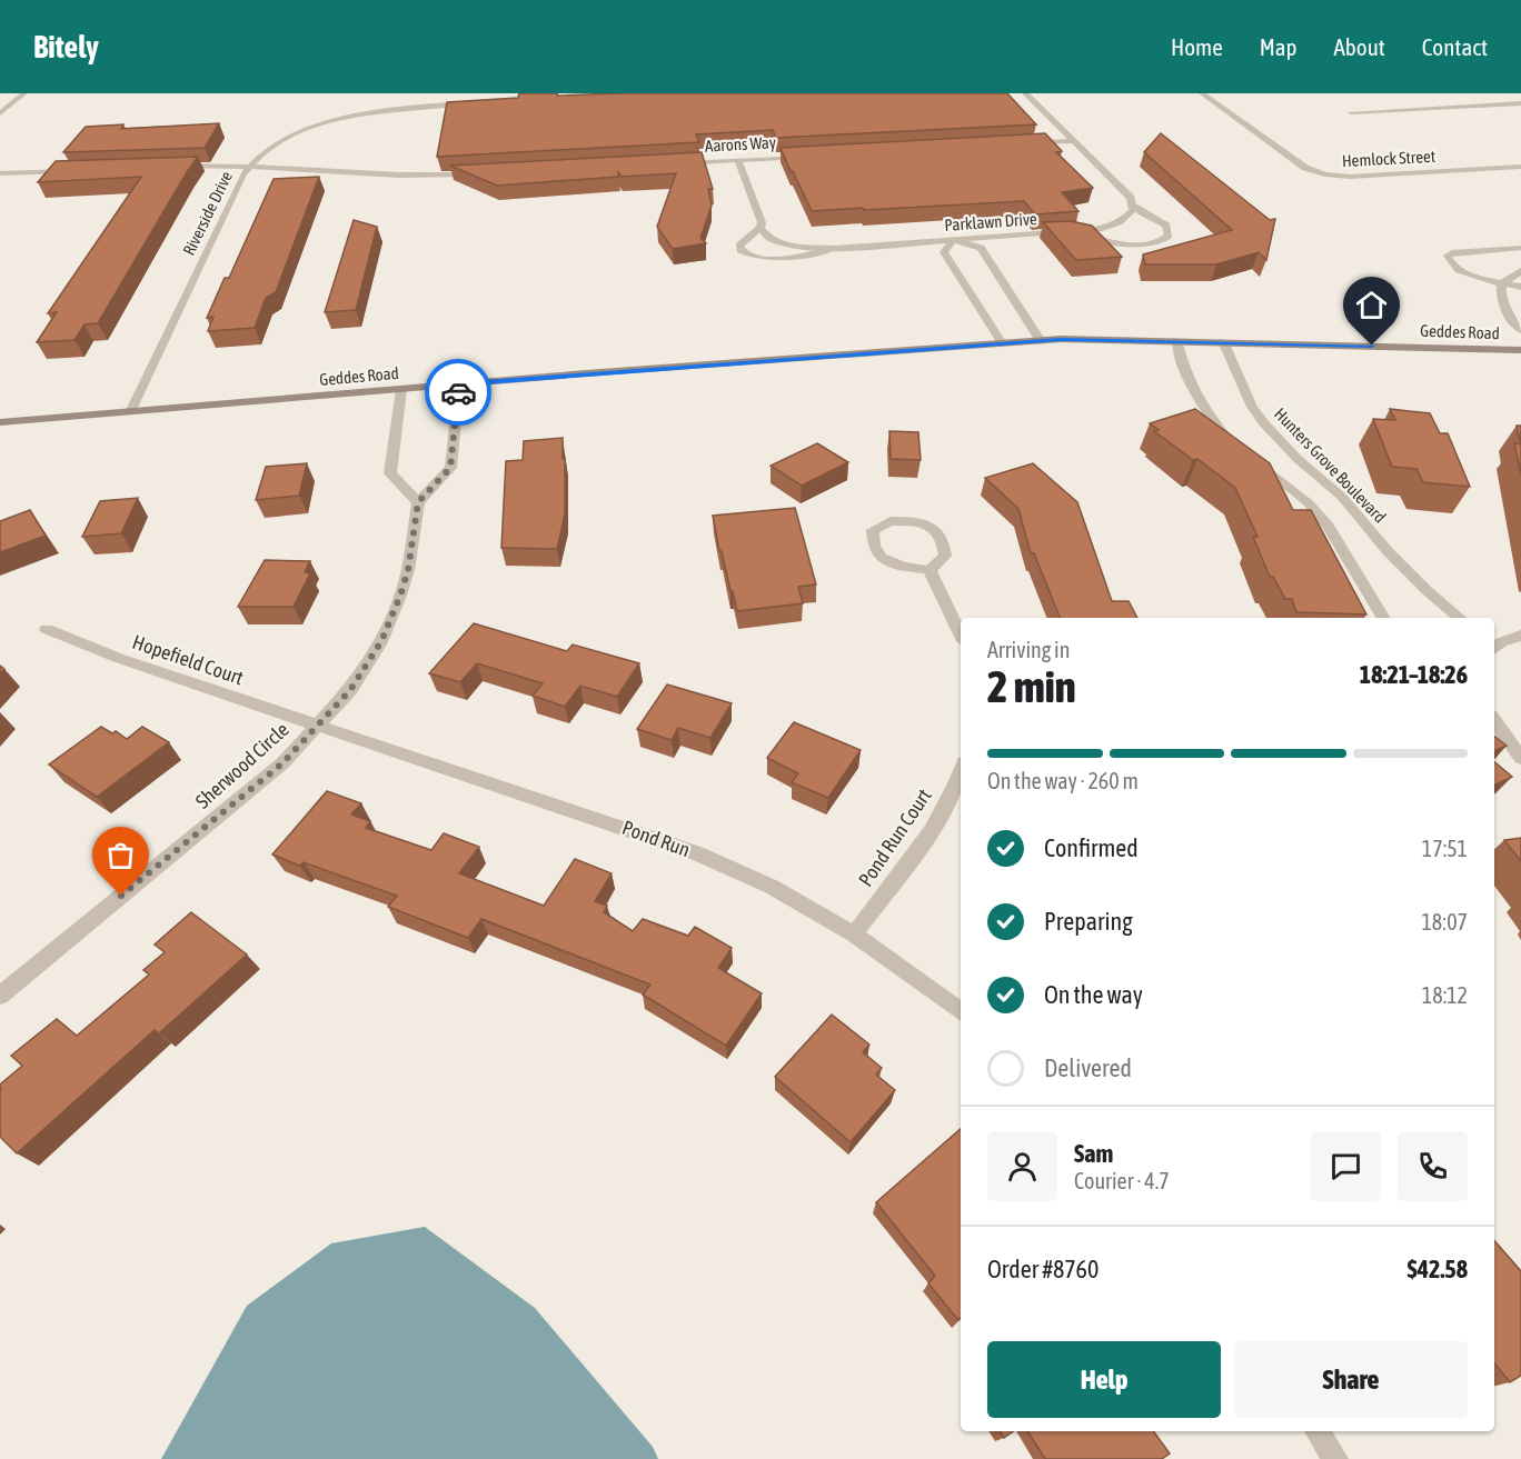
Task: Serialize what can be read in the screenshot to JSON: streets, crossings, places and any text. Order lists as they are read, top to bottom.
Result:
{
  "streets": {
    "main road": ["Geddes Road"],
    "street": [
      "Aarons Way",
      "Hemlock Street",
      "Riverside Drive",
      "Parklawn Drive",
      "Hunters Grove Boulevard",
      "Hopefield Court",
      "Sherwood Circle",
      "Pond Run Court",
      "Pond Run"
    ]
  },
  "crossings": [
    ["Riverside Drive", "Geddes Road"],
    ["Geddes Road", "Hunters Grove Boulevard"],
    ["Hopefield Court", "Sherwood Circle"],
    ["Hopefield Court", "Pond Run"],
    ["Sherwood Circle", "Pond Run"],
    ["Pond Run Court", "Pond Run"]
  ],
  "page": {
    "header": "Bitely",
    "nav": [
      "Home",
      "Map",
      "About",
      "Contact"
    ],
    "heading": ["2 min", "Arriving in", "18:21–18:26"],
    "panel": [
      "Sam",
      "Courier · 4.7",
      "Order #8760",
      "$42.58"
    ],
    "bar": "On the way · 260 m",
    "list": [
      ["Confirmed", "17:51"],
      ["Preparing", "18:07"],
      ["On the way", "18:12"],
      "Delivered"
    ],
    "buttons": ["Help", "Share"]
  }
}
